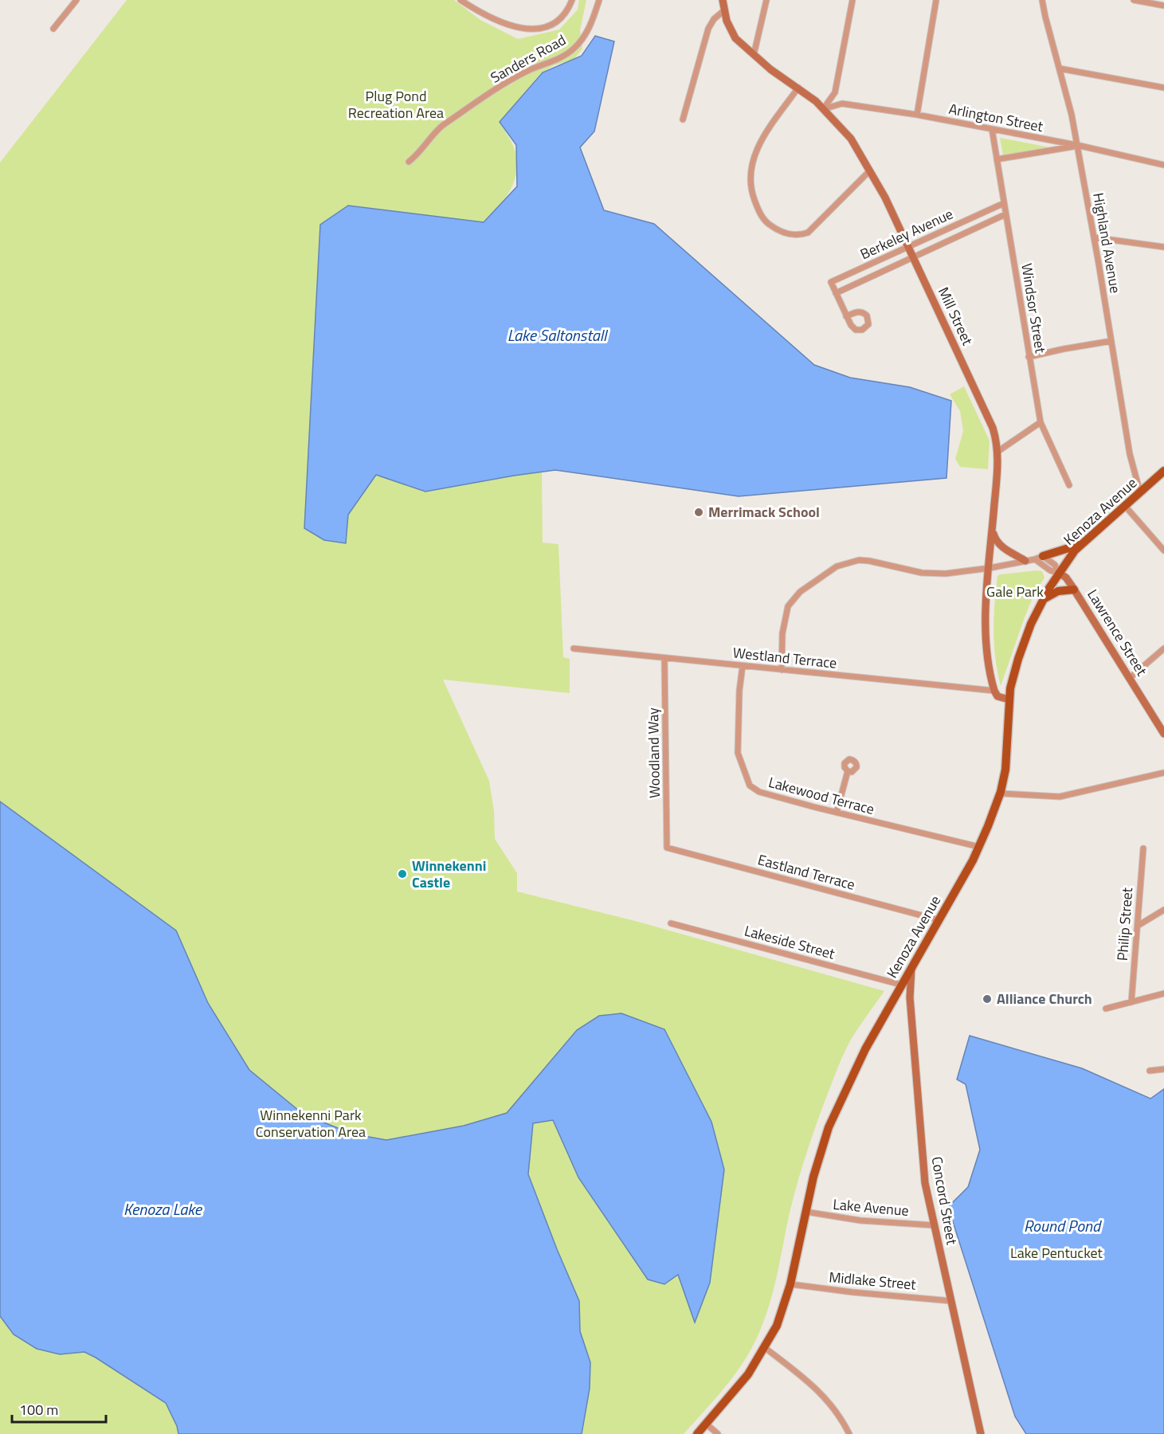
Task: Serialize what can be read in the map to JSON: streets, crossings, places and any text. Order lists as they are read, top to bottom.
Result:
{
  "streets": {
    "main road": [
      "Mill Street",
      "Kenoza Avenue",
      "Lawrence Street",
      "Concord Street"
    ],
    "street": [
      "Sanders Road",
      "Arlington Street",
      "Berkeley Avenue",
      "Highland Avenue",
      "Windsor Street",
      "Westland Terrace",
      "Woodland Way",
      "Lakewood Terrace",
      "Eastland Terrace",
      "Philip Street",
      "Lakeside Street",
      "Lake Avenue",
      "Midlake Street"
    ]
  },
  "crossings": [
    ["Arlington Street", "Highland Avenue"],
    ["Arlington Street", "Windsor Street"],
    ["Arlington Street", "Mill Street"],
    ["Berkeley Avenue", "Windsor Street"],
    ["Berkeley Avenue", "Mill Street"],
    ["Highland Avenue", "Kenoza Avenue"],
    ["Mill Street", "Westland Terrace"],
    ["Kenoza Avenue", "Lawrence Street"],
    ["Kenoza Avenue", "Lakewood Terrace"],
    ["Kenoza Avenue", "Eastland Terrace"],
    ["Kenoza Avenue", "Lakeside Street"],
    ["Kenoza Avenue", "Concord Street"],
    ["Kenoza Avenue", "Lake Avenue"],
    ["Kenoza Avenue", "Midlake Street"],
    ["Westland Terrace", "Woodland Way"],
    ["Westland Terrace", "Lakewood Terrace"],
    ["Woodland Way", "Eastland Terrace"],
    ["Concord Street", "Lake Avenue"],
    ["Concord Street", "Midlake Street"]
  ],
  "water": ["Lake Saltonstall", "Kenoza Lake", "Round Pond"],
  "parks": [
    "Plug Pond Recreation Area",
    "Gale Park",
    "Winnekenni Park Conservation Area",
    "Lake Pentucket"
  ],
  "places": ["Merrimack School", "Winnekenni Castle", "Alliance Church"],
  "scale_bar": "100 m"
}
